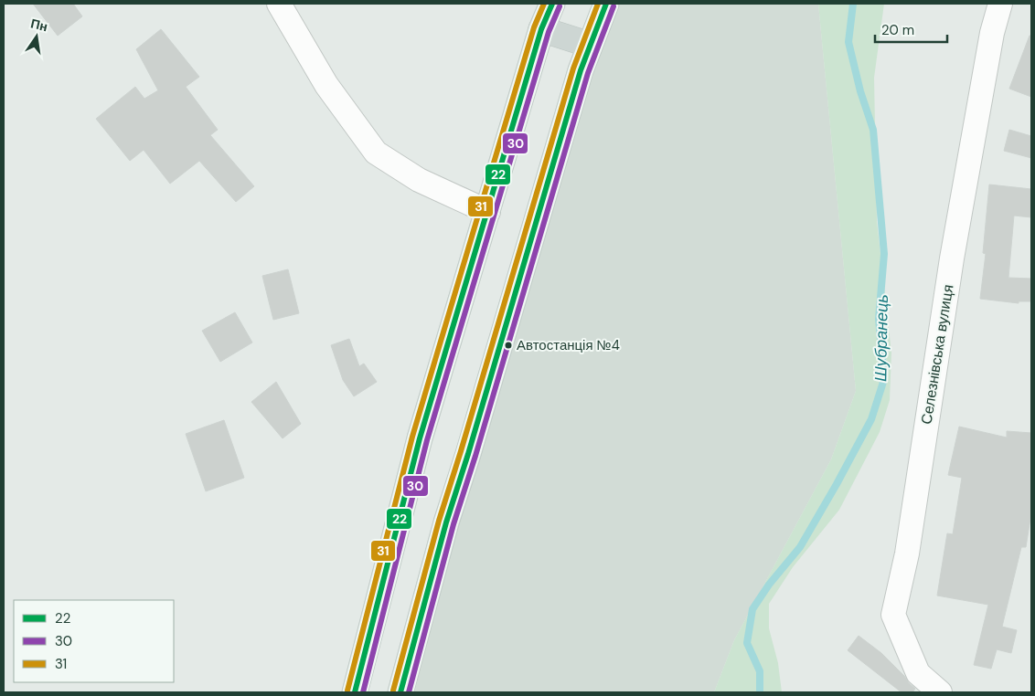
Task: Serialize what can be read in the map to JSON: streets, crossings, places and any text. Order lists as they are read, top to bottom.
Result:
{
  "streets": {
    "street": ["Селезнівська вулиця"]
  },
  "water": ["Шубранець"],
  "places": ["Автостанція №4"],
  "lines": ["transit line 22", "transit line 31", "transit line 30"],
  "legend": ["22", "30", "31"],
  "scale_bar": "20 m",
  "north": "top"
}
